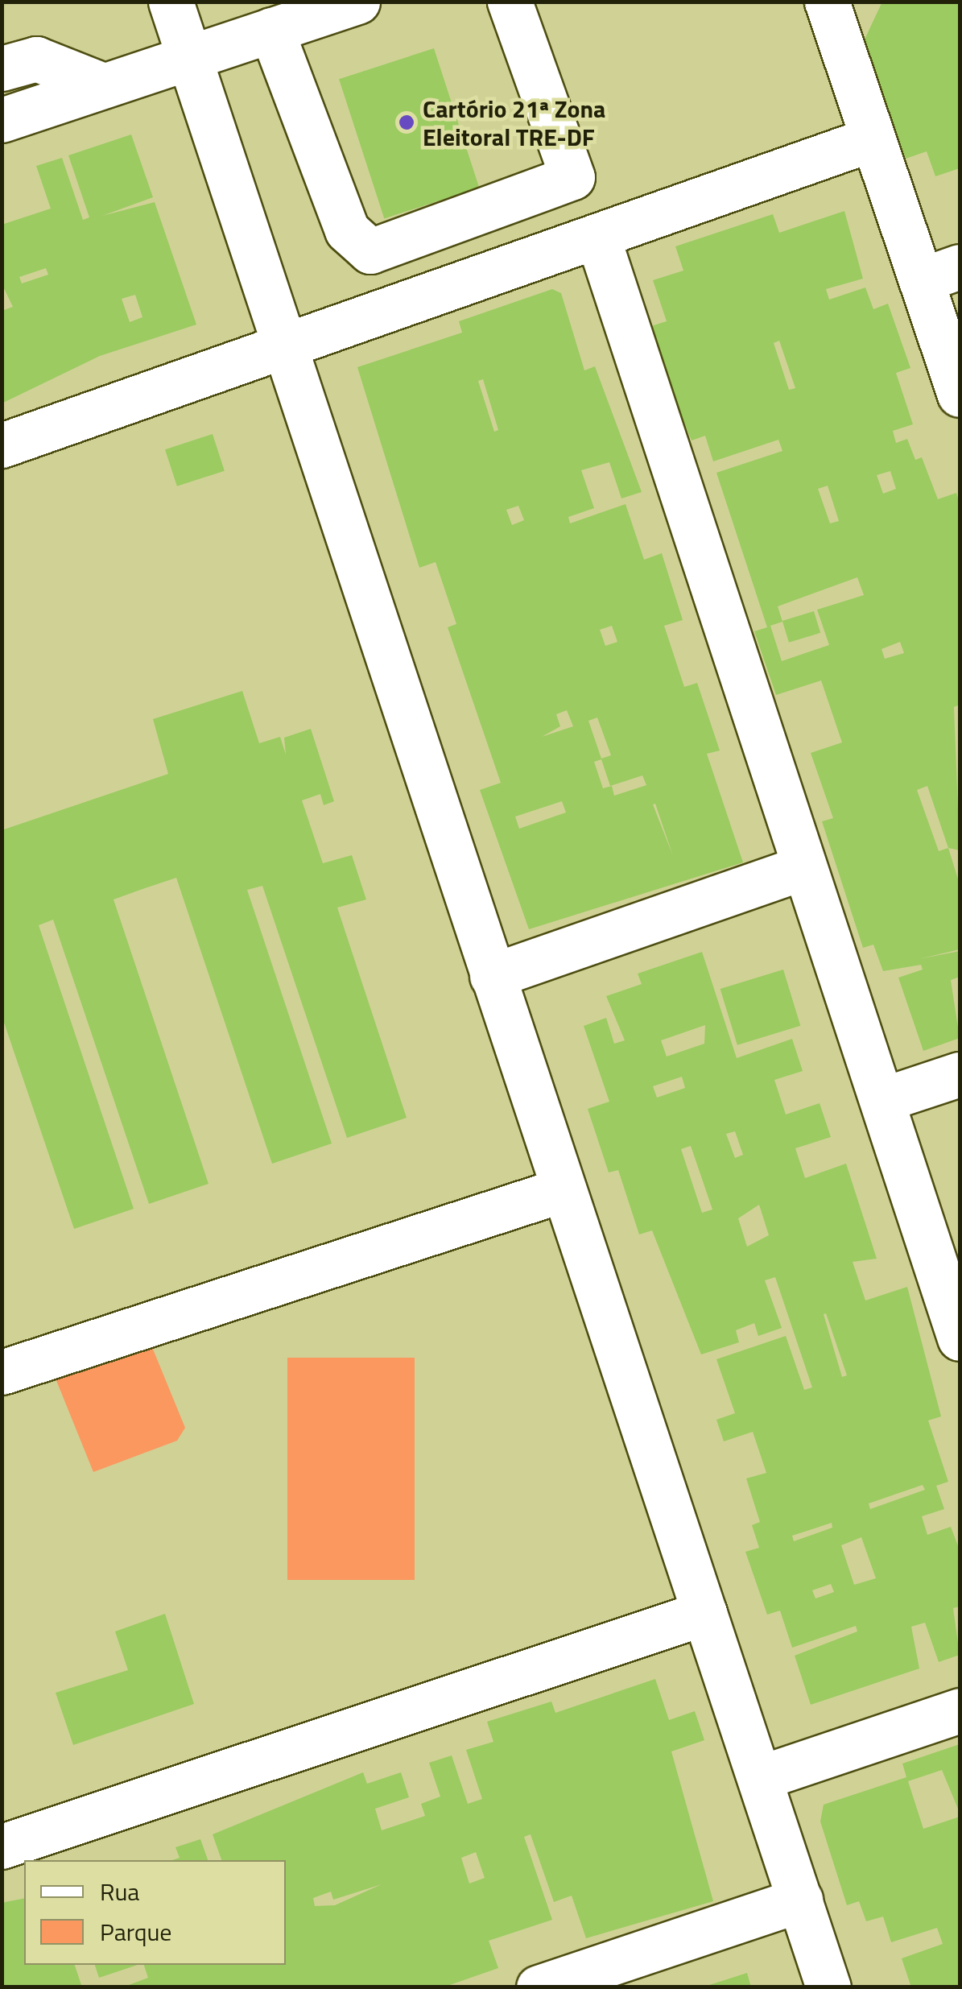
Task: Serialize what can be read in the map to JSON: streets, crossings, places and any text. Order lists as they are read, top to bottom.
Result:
{
  "places": ["Cartório 21ª Zona Eleitoral TRE-DF"],
  "legend": ["Rua", "Parque"]
}
